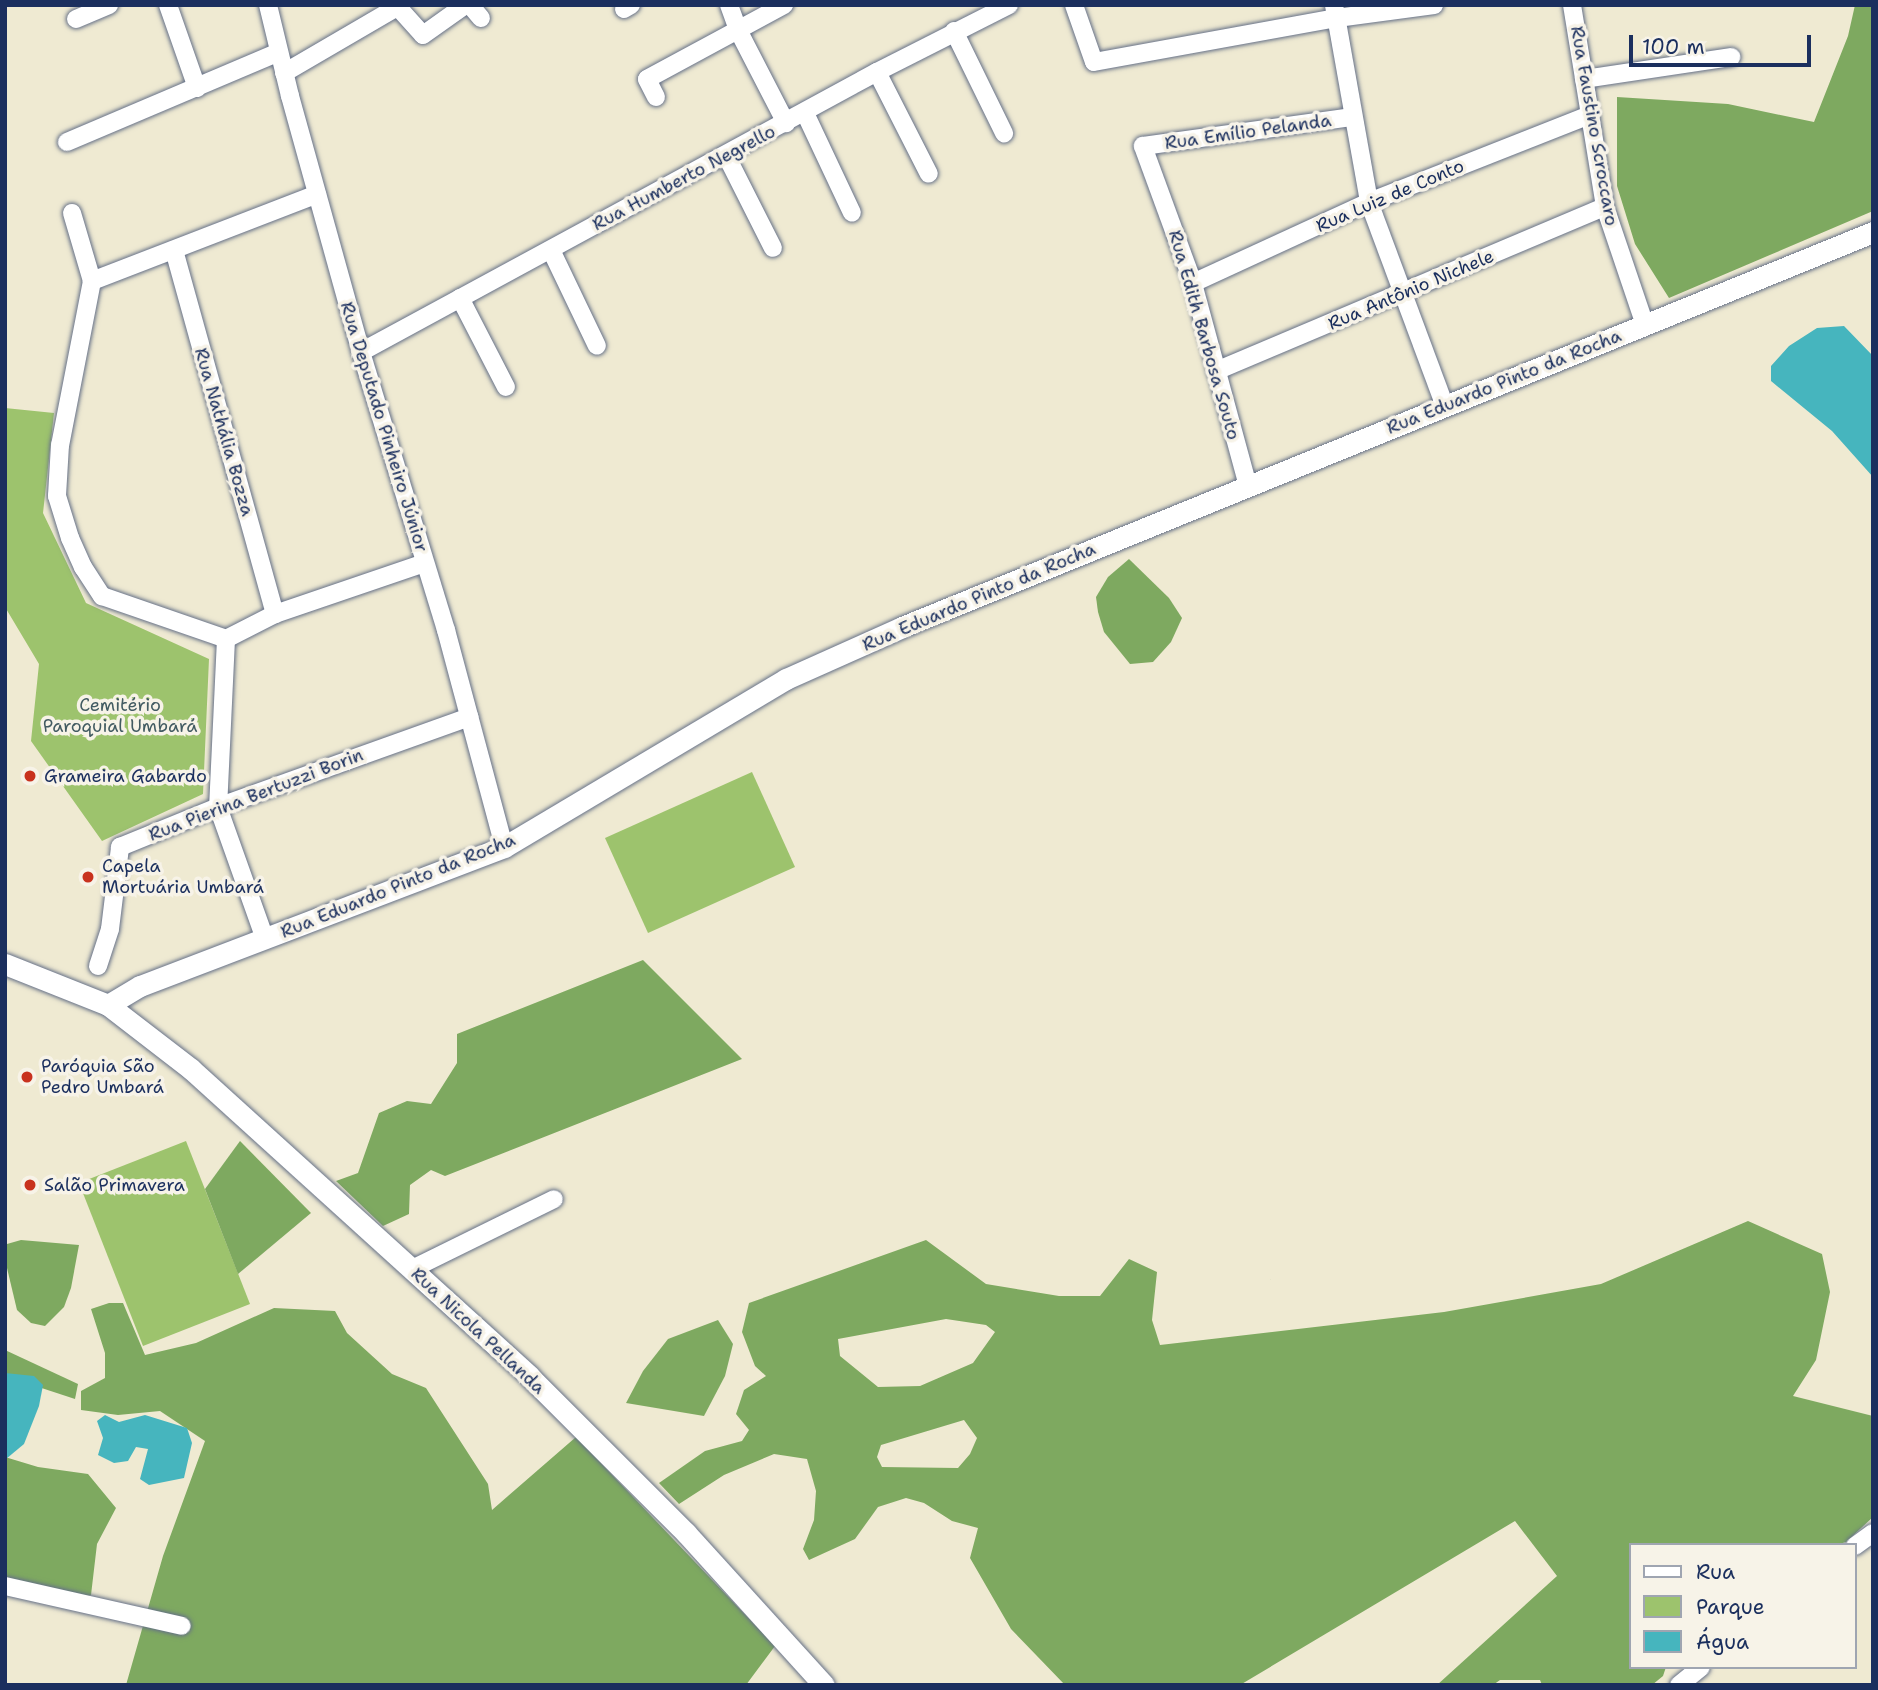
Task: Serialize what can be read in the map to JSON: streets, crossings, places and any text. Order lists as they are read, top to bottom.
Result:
{
  "streets": {
    "main road": ["Rua Eduardo Pinto da Rocha", "Rua Nicola Pellanda"],
    "street": [
      "Rua Faustino Scroccaro",
      "Rua Emílio Pelanda",
      "Rua Humberto Negrello",
      "Rua Luiz de Conto",
      "Rua Antônio Nichele",
      "Rua Edith Barbosa Souto",
      "Rua Deputado Pinheiro Júnior",
      "Rua Nathália Bozza",
      "Rua Pierina Bertuzzi Borin"
    ]
  },
  "crossings": [
    ["Rua Faustino Scroccaro", "Rua Luiz de Conto"],
    ["Rua Faustino Scroccaro", "Rua Antônio Nichele"],
    ["Rua Faustino Scroccaro", "Rua Eduardo Pinto da Rocha"],
    ["Rua Emílio Pelanda", "Rua Edith Barbosa Souto"],
    ["Rua Humberto Negrello", "Rua Deputado Pinheiro Júnior"],
    ["Rua Luiz de Conto", "Rua Edith Barbosa Souto"],
    ["Rua Antônio Nichele", "Rua Edith Barbosa Souto"],
    ["Rua Edith Barbosa Souto", "Rua Eduardo Pinto da Rocha"],
    ["Rua Eduardo Pinto da Rocha", "Rua Deputado Pinheiro Júnior"],
    ["Rua Eduardo Pinto da Rocha", "Rua Nicola Pellanda"],
    ["Rua Deputado Pinheiro Júnior", "Rua Pierina Bertuzzi Borin"]
  ],
  "parks": ["Cemitério Paroquial Umbará"],
  "places": [
    "Grameira Gabardo",
    "Capela Mortuária Umbará",
    "Paróquia São Pedro Umbará",
    "Salão Primavera"
  ],
  "legend": ["Rua", "Parque", "Água"],
  "scale_bar": "100 m"
}
